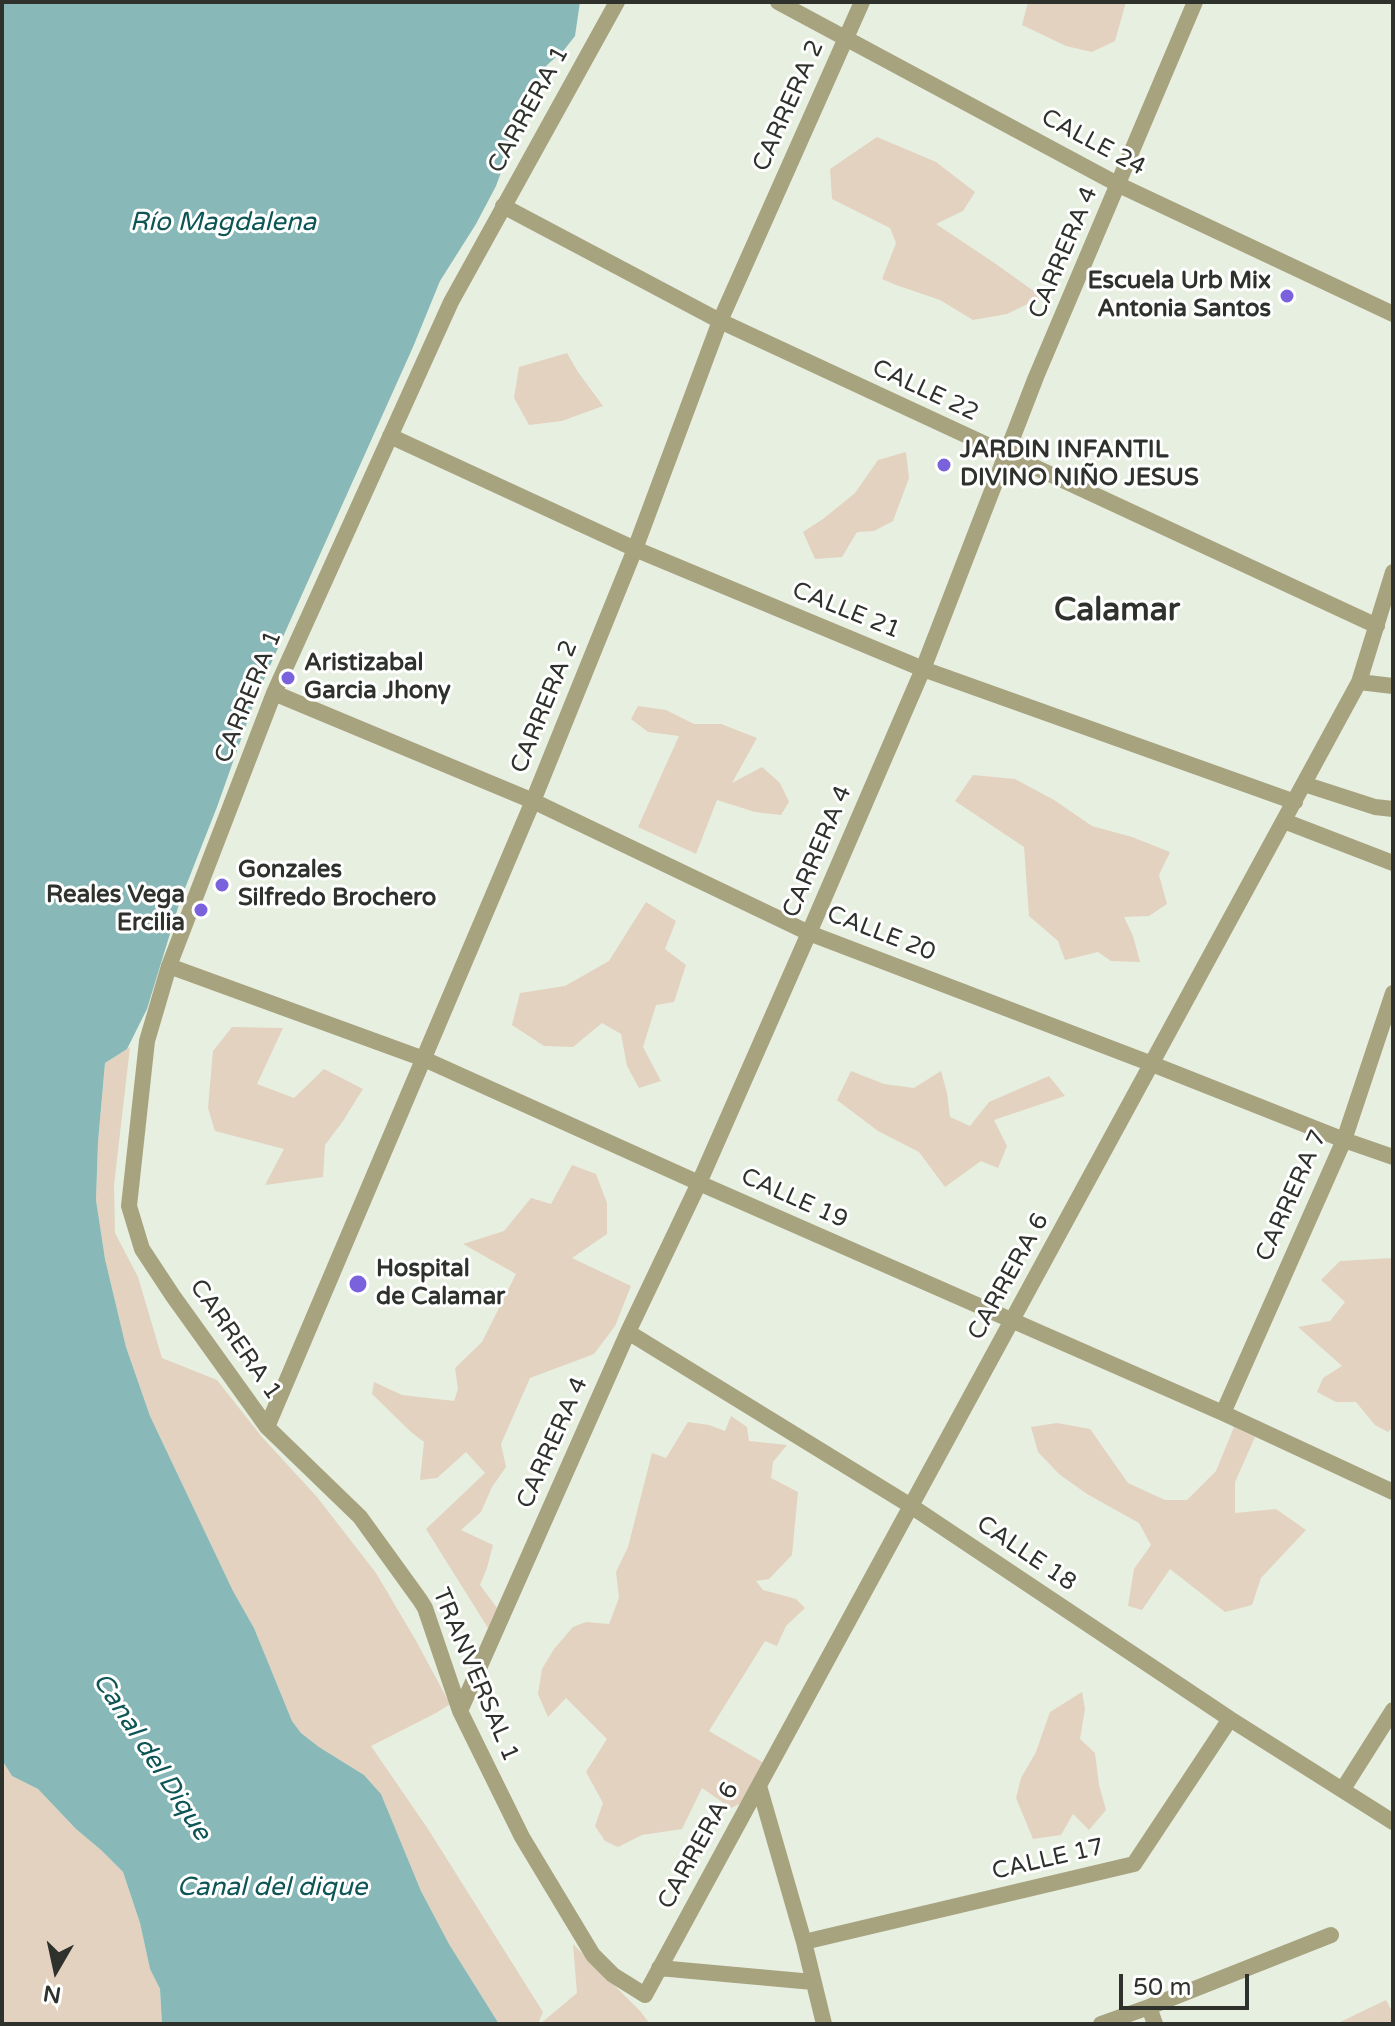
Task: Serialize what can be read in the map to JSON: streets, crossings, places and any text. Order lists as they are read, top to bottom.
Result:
{
  "streets": {
    "street": [
      "CARRERA 2",
      "CARRERA 1",
      "CALLE 24",
      "CARRERA 4",
      "CALLE 22",
      "CALLE 21",
      "CALLE 20",
      "CARRERA 7",
      "CALLE 19",
      "CARRERA 6",
      "CALLE 18",
      "TRANVERSAL 1",
      "CALLE 17"
    ]
  },
  "crossings": [
    ["CARRERA 2", "CARRERA 1"],
    ["CARRERA 2", "CALLE 24"],
    ["CARRERA 2", "CALLE 22"],
    ["CARRERA 2", "CALLE 21"],
    ["CARRERA 2", "CALLE 20"],
    ["CARRERA 2", "CALLE 19"],
    ["CARRERA 2", "TRANVERSAL 1"],
    ["CARRERA 1", "CALLE 22"],
    ["CARRERA 1", "CALLE 21"],
    ["CARRERA 1", "CALLE 20"],
    ["CARRERA 1", "CALLE 19"],
    ["CARRERA 1", "TRANVERSAL 1"],
    ["CALLE 24", "CARRERA 4"],
    ["CARRERA 4", "CALLE 22"],
    ["CARRERA 4", "CALLE 21"],
    ["CARRERA 4", "CALLE 20"],
    ["CARRERA 4", "CALLE 19"],
    ["CARRERA 4", "CALLE 18"],
    ["CARRERA 4", "TRANVERSAL 1"],
    ["CALLE 22", "CARRERA 6"],
    ["CALLE 21", "CARRERA 6"],
    ["CALLE 20", "CARRERA 7"],
    ["CALLE 20", "CARRERA 6"],
    ["CARRERA 7", "CALLE 19"],
    ["CALLE 19", "CARRERA 6"],
    ["CARRERA 6", "CALLE 18"],
    ["CARRERA 6", "TRANVERSAL 1"],
    ["CALLE 18", "CALLE 17"]
  ],
  "districts": ["Calamar"],
  "water": ["Río Magdalena", "Canal del Dique", "Canal del dique"],
  "places": [
    "Escuela Urb Mix Antonia Santos",
    "JARDIN INFANTIL DIVINO NIÑO JESUS",
    "Aristizabal Garcia Jhony",
    "Gonzales Silfredo Brochero",
    "Reales Vega Ercilia",
    "Hospital de Calamar"
  ],
  "scale_bar": "50 m",
  "north": "bottom"
}
